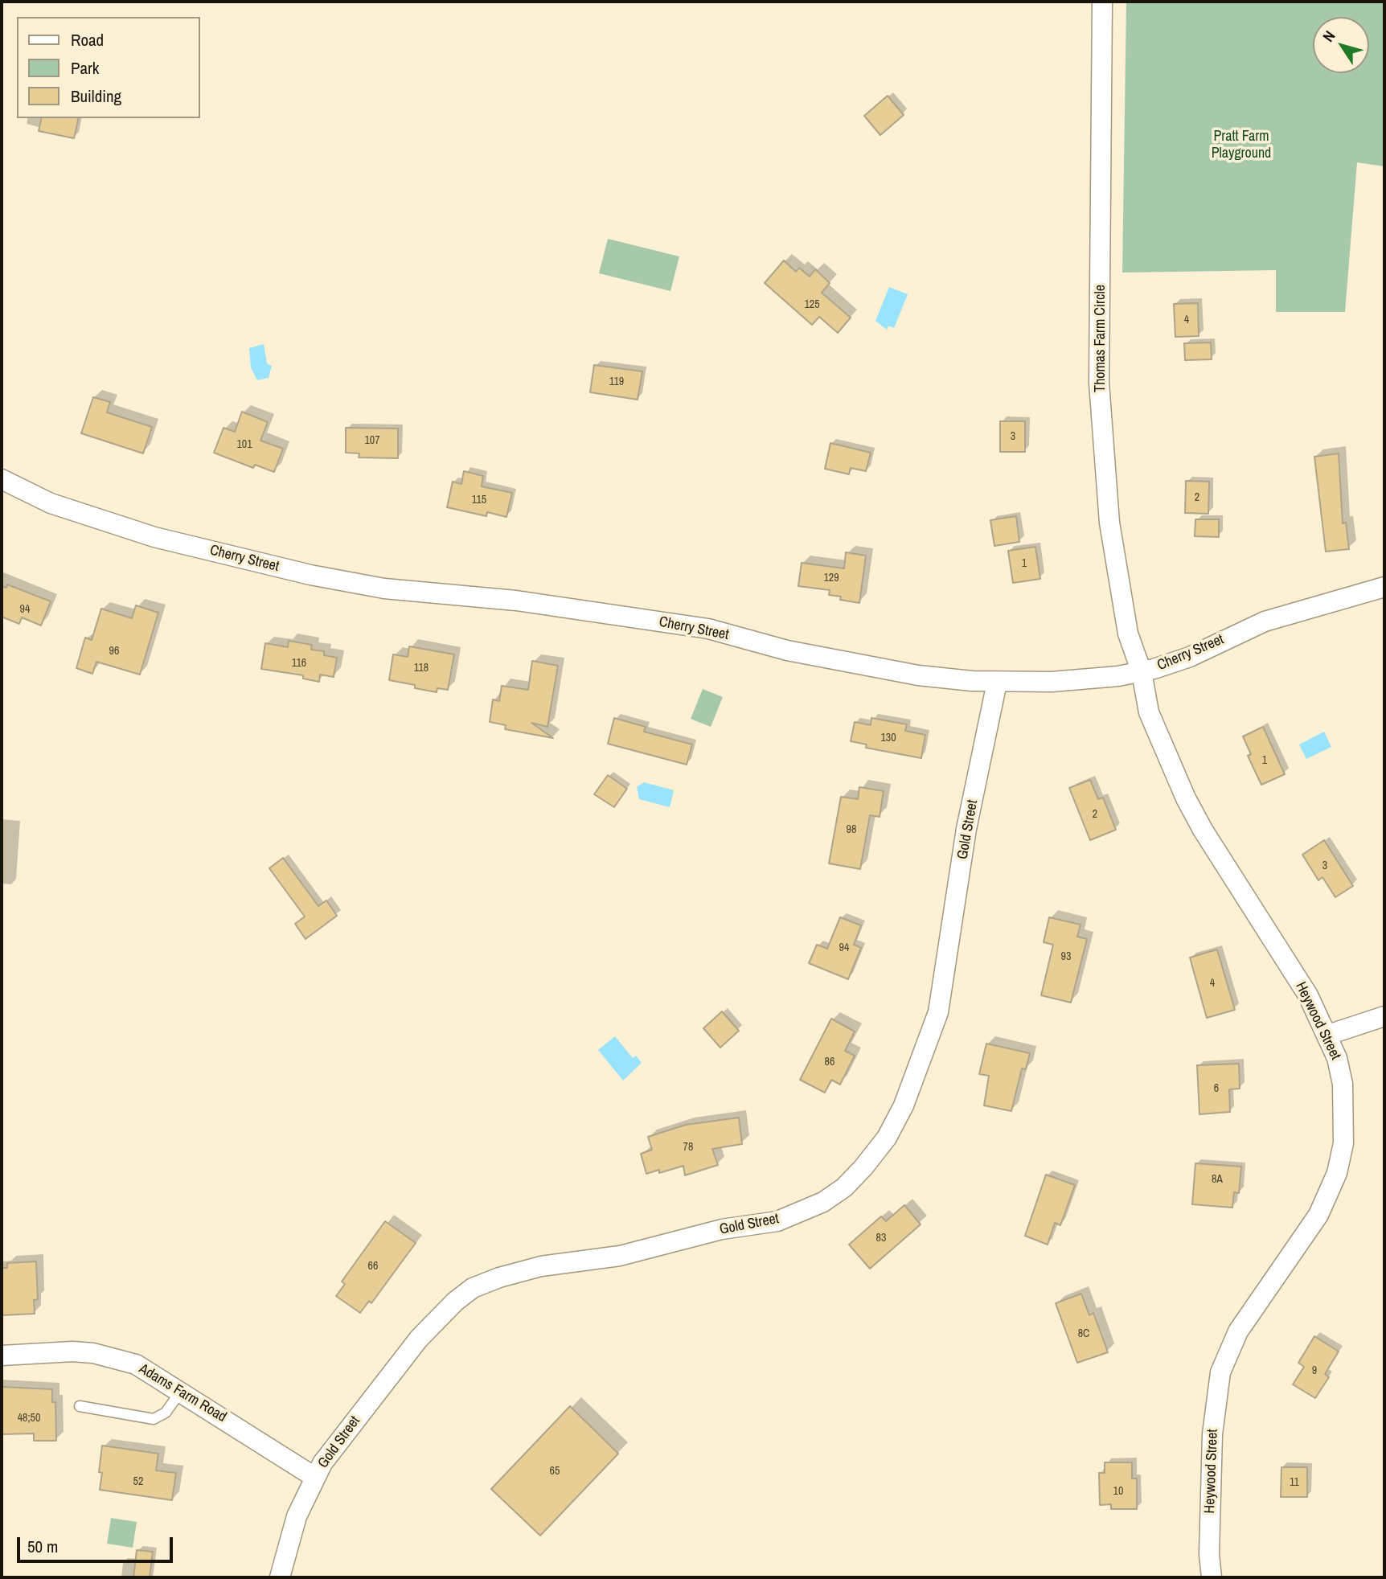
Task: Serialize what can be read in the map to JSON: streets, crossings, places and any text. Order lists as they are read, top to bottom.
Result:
{
  "streets": {
    "street": [
      "Thomas Farm Circle",
      "Cherry Street",
      "Gold Street",
      "Heywood Street",
      "Adams Farm Road"
    ]
  },
  "crossings": [
    ["Thomas Farm Circle", "Cherry Street"],
    ["Thomas Farm Circle", "Heywood Street"],
    ["Cherry Street", "Gold Street"],
    ["Cherry Street", "Heywood Street"],
    ["Gold Street", "Adams Farm Road"]
  ],
  "parks": ["Pratt Farm Playground"],
  "house_numbers": [
    "125",
    "4",
    "119",
    "3",
    "107",
    "101",
    "2",
    "115",
    "1",
    "129",
    "94",
    "96",
    "116",
    "118",
    "130",
    "1",
    "2",
    "98",
    "3",
    "94",
    "93",
    "4",
    "86",
    "6",
    "78",
    "8A",
    "83",
    "66",
    "8C",
    "9",
    "48;50",
    "65",
    "52",
    "11",
    "10"
  ],
  "legend": ["Road", "Park", "Building"],
  "scale_bar": "50 m",
  "north": "top left"
}
